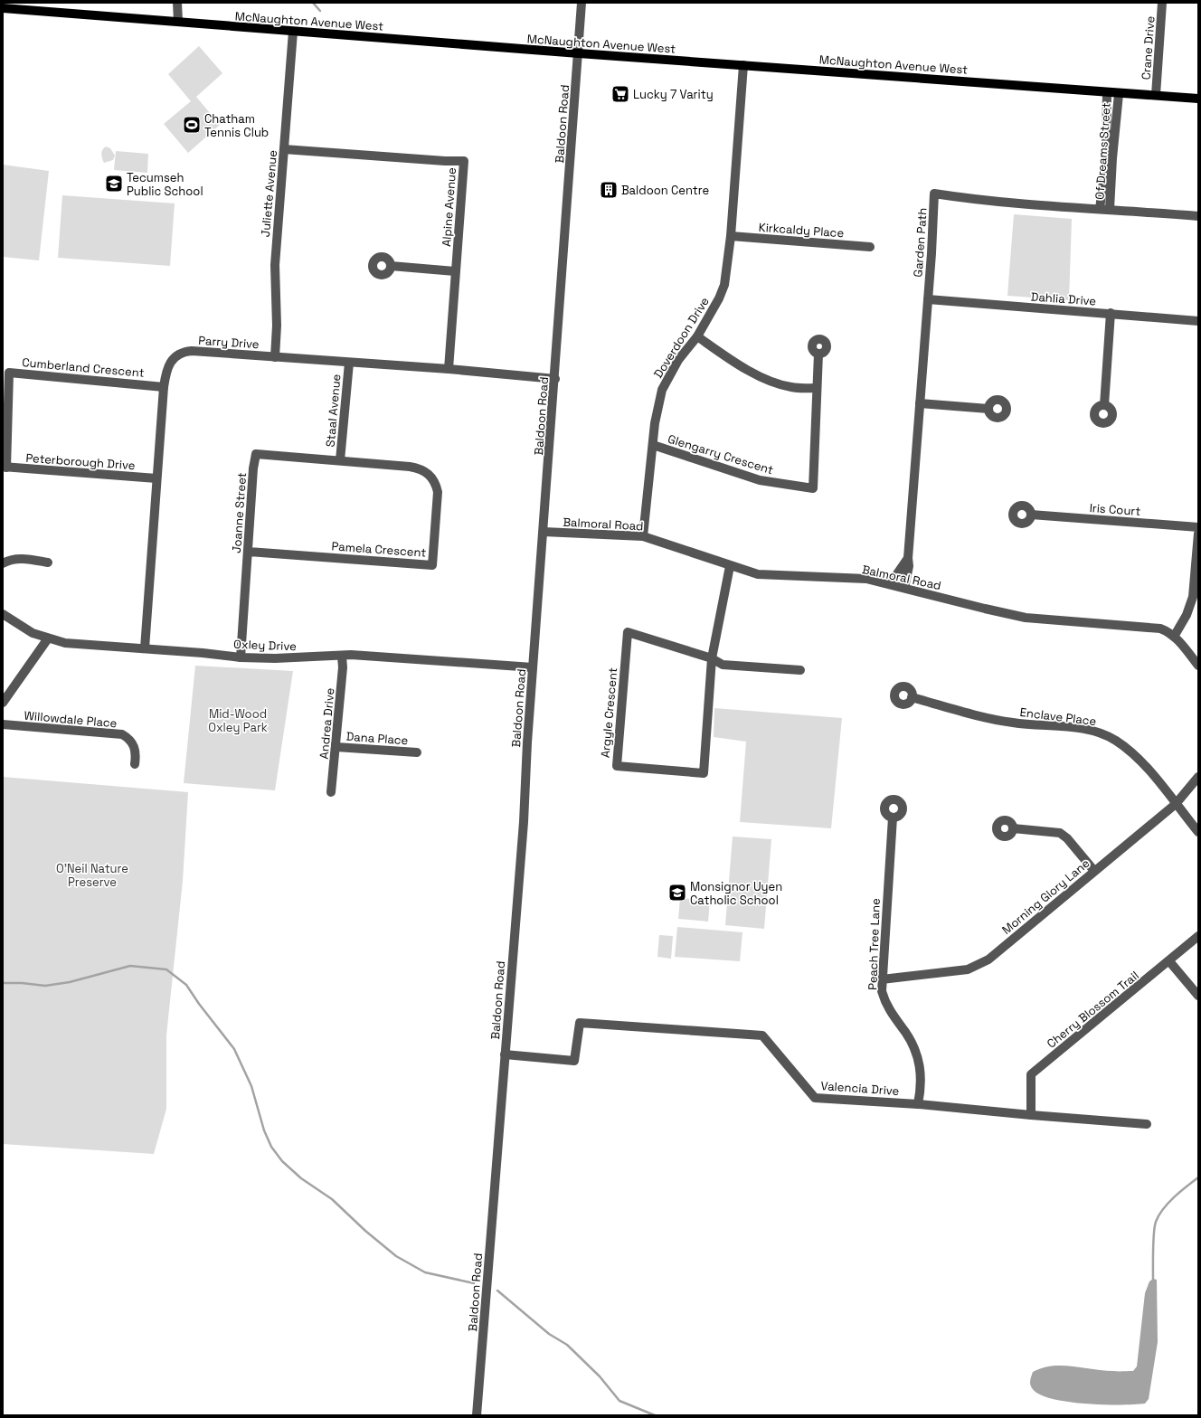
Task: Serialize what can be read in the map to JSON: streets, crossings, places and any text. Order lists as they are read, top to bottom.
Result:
{
  "streets": {
    "main road": ["McNaughton Avenue West"],
    "street": [
      "Crane Drive",
      "Baldoon Road",
      "Of Dreams Street",
      "Juliette Avenue",
      "Alpine Avenue",
      "Kirkcaldy Place",
      "Garden Path",
      "Dahlia Drive",
      "Doverdoon Drive",
      "Parry Drive",
      "Cumberland Crescent",
      "Staal Avenue",
      "Glengarry Crescent",
      "Peterborough Drive",
      "Iris Court",
      "Joanne Street",
      "Balmoral Road",
      "Pamela Crescent",
      "Oxley Drive",
      "Argyle Crescent",
      "Enclave Place",
      "Willowdale Place",
      "Andrea Drive",
      "Dana Place",
      "Morning Glory Lane",
      "Peach Tree Lane",
      "Cherry Blossom Trail",
      "Valencia Drive"
    ]
  },
  "crossings": [
    ["McNaughton Avenue West", "Crane Drive"],
    ["McNaughton Avenue West", "Baldoon Road"],
    ["McNaughton Avenue West", "Of Dreams Street"],
    ["McNaughton Avenue West", "Juliette Avenue"],
    ["McNaughton Avenue West", "Doverdoon Drive"],
    ["Baldoon Road", "Parry Drive"],
    ["Baldoon Road", "Balmoral Road"],
    ["Baldoon Road", "Oxley Drive"],
    ["Baldoon Road", "Valencia Drive"],
    ["Of Dreams Street", "Garden Path"],
    ["Juliette Avenue", "Alpine Avenue"],
    ["Juliette Avenue", "Parry Drive"],
    ["Alpine Avenue", "Parry Drive"],
    ["Kirkcaldy Place", "Doverdoon Drive"],
    ["Garden Path", "Dahlia Drive"],
    ["Garden Path", "Balmoral Road"],
    ["Doverdoon Drive", "Glengarry Crescent"],
    ["Doverdoon Drive", "Balmoral Road"],
    ["Parry Drive", "Cumberland Crescent"],
    ["Parry Drive", "Staal Avenue"],
    ["Parry Drive", "Peterborough Drive"],
    ["Parry Drive", "Oxley Drive"],
    ["Cumberland Crescent", "Peterborough Drive"],
    ["Staal Avenue", "Joanne Street"],
    ["Staal Avenue", "Pamela Crescent"],
    ["Joanne Street", "Pamela Crescent"],
    ["Joanne Street", "Oxley Drive"],
    ["Balmoral Road", "Argyle Crescent"],
    ["Oxley Drive", "Andrea Drive"],
    ["Enclave Place", "Morning Glory Lane"],
    ["Andrea Drive", "Dana Place"],
    ["Morning Glory Lane", "Peach Tree Lane"],
    ["Peach Tree Lane", "Valencia Drive"],
    ["Cherry Blossom Trail", "Valencia Drive"]
  ],
  "parks": ["Mid-Wood Oxley Park", "O'Neil Nature Preserve"],
  "places": {
    "supermarket": ["Lucky 7 Varity"],
    "sports": ["Chatham Tennis Club"],
    "school or university": ["Tecumseh Public School", "Monsignor Uyen Catholic School"],
    "building": ["Baldoon Centre"]
  }
}
